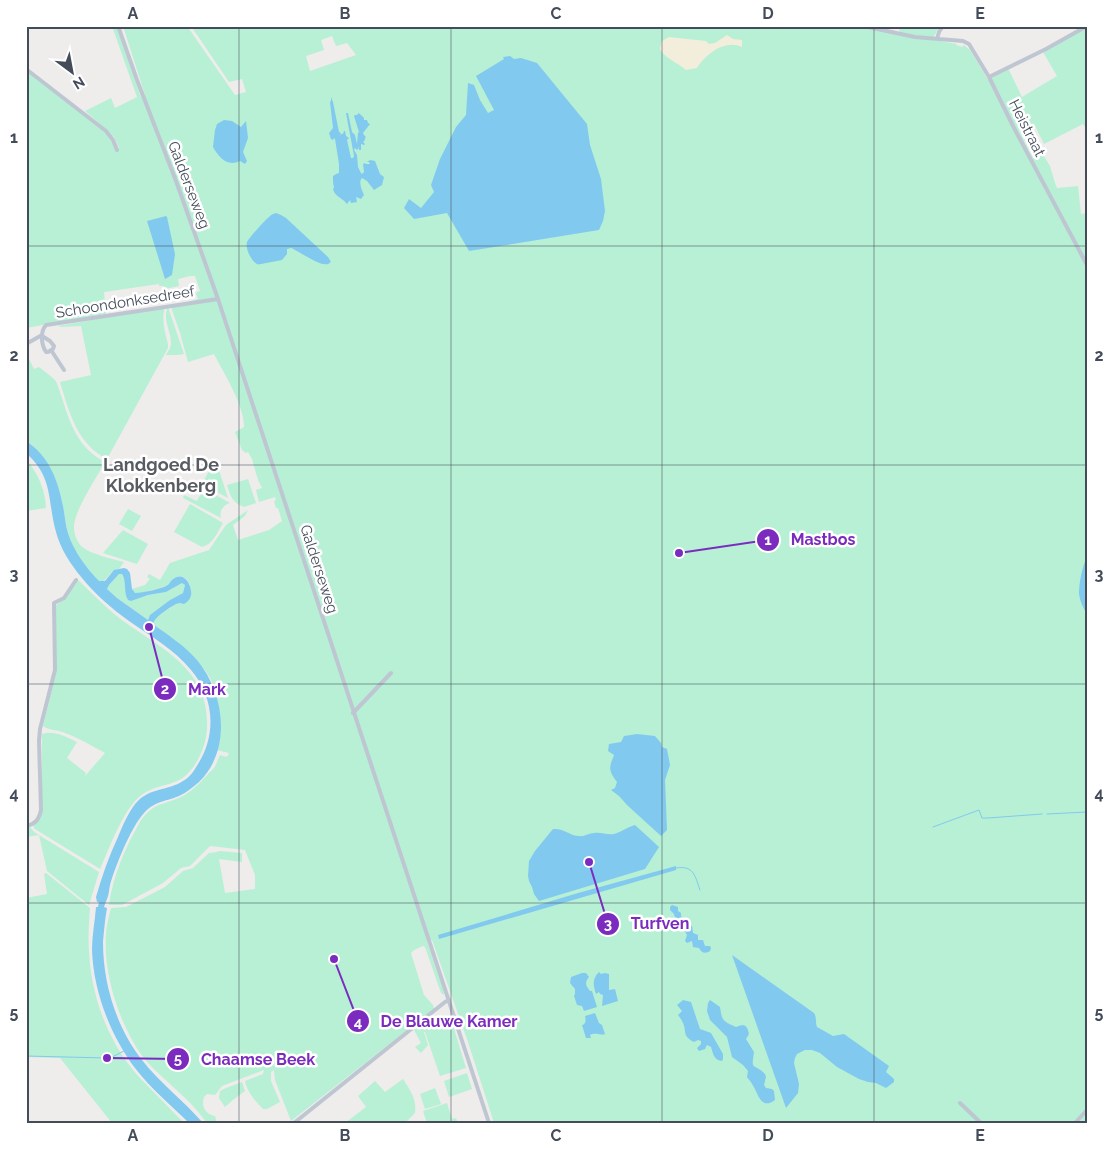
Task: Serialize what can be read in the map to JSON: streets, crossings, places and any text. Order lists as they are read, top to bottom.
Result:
{
  "streets": {
    "street": ["Heistraat", "Galderseweg", "Schoondonksedreef"]
  },
  "crossings": [
    ["Galderseweg", "Schoondonksedreef"]
  ],
  "districts": ["Landgoed De Klokkenberg"],
  "places": [
    "Mastbos",
    "Mark",
    "Turfven",
    "De Blauwe Kamer",
    "Chaamse Beek"
  ],
  "north": "bottom right",
  "grid": {
    "columns": [
      "A",
      "B",
      "C",
      "D",
      "E"
    ],
    "rows": [
      "1",
      "2",
      "3",
      "4",
      "5"
    ]
  }
}
